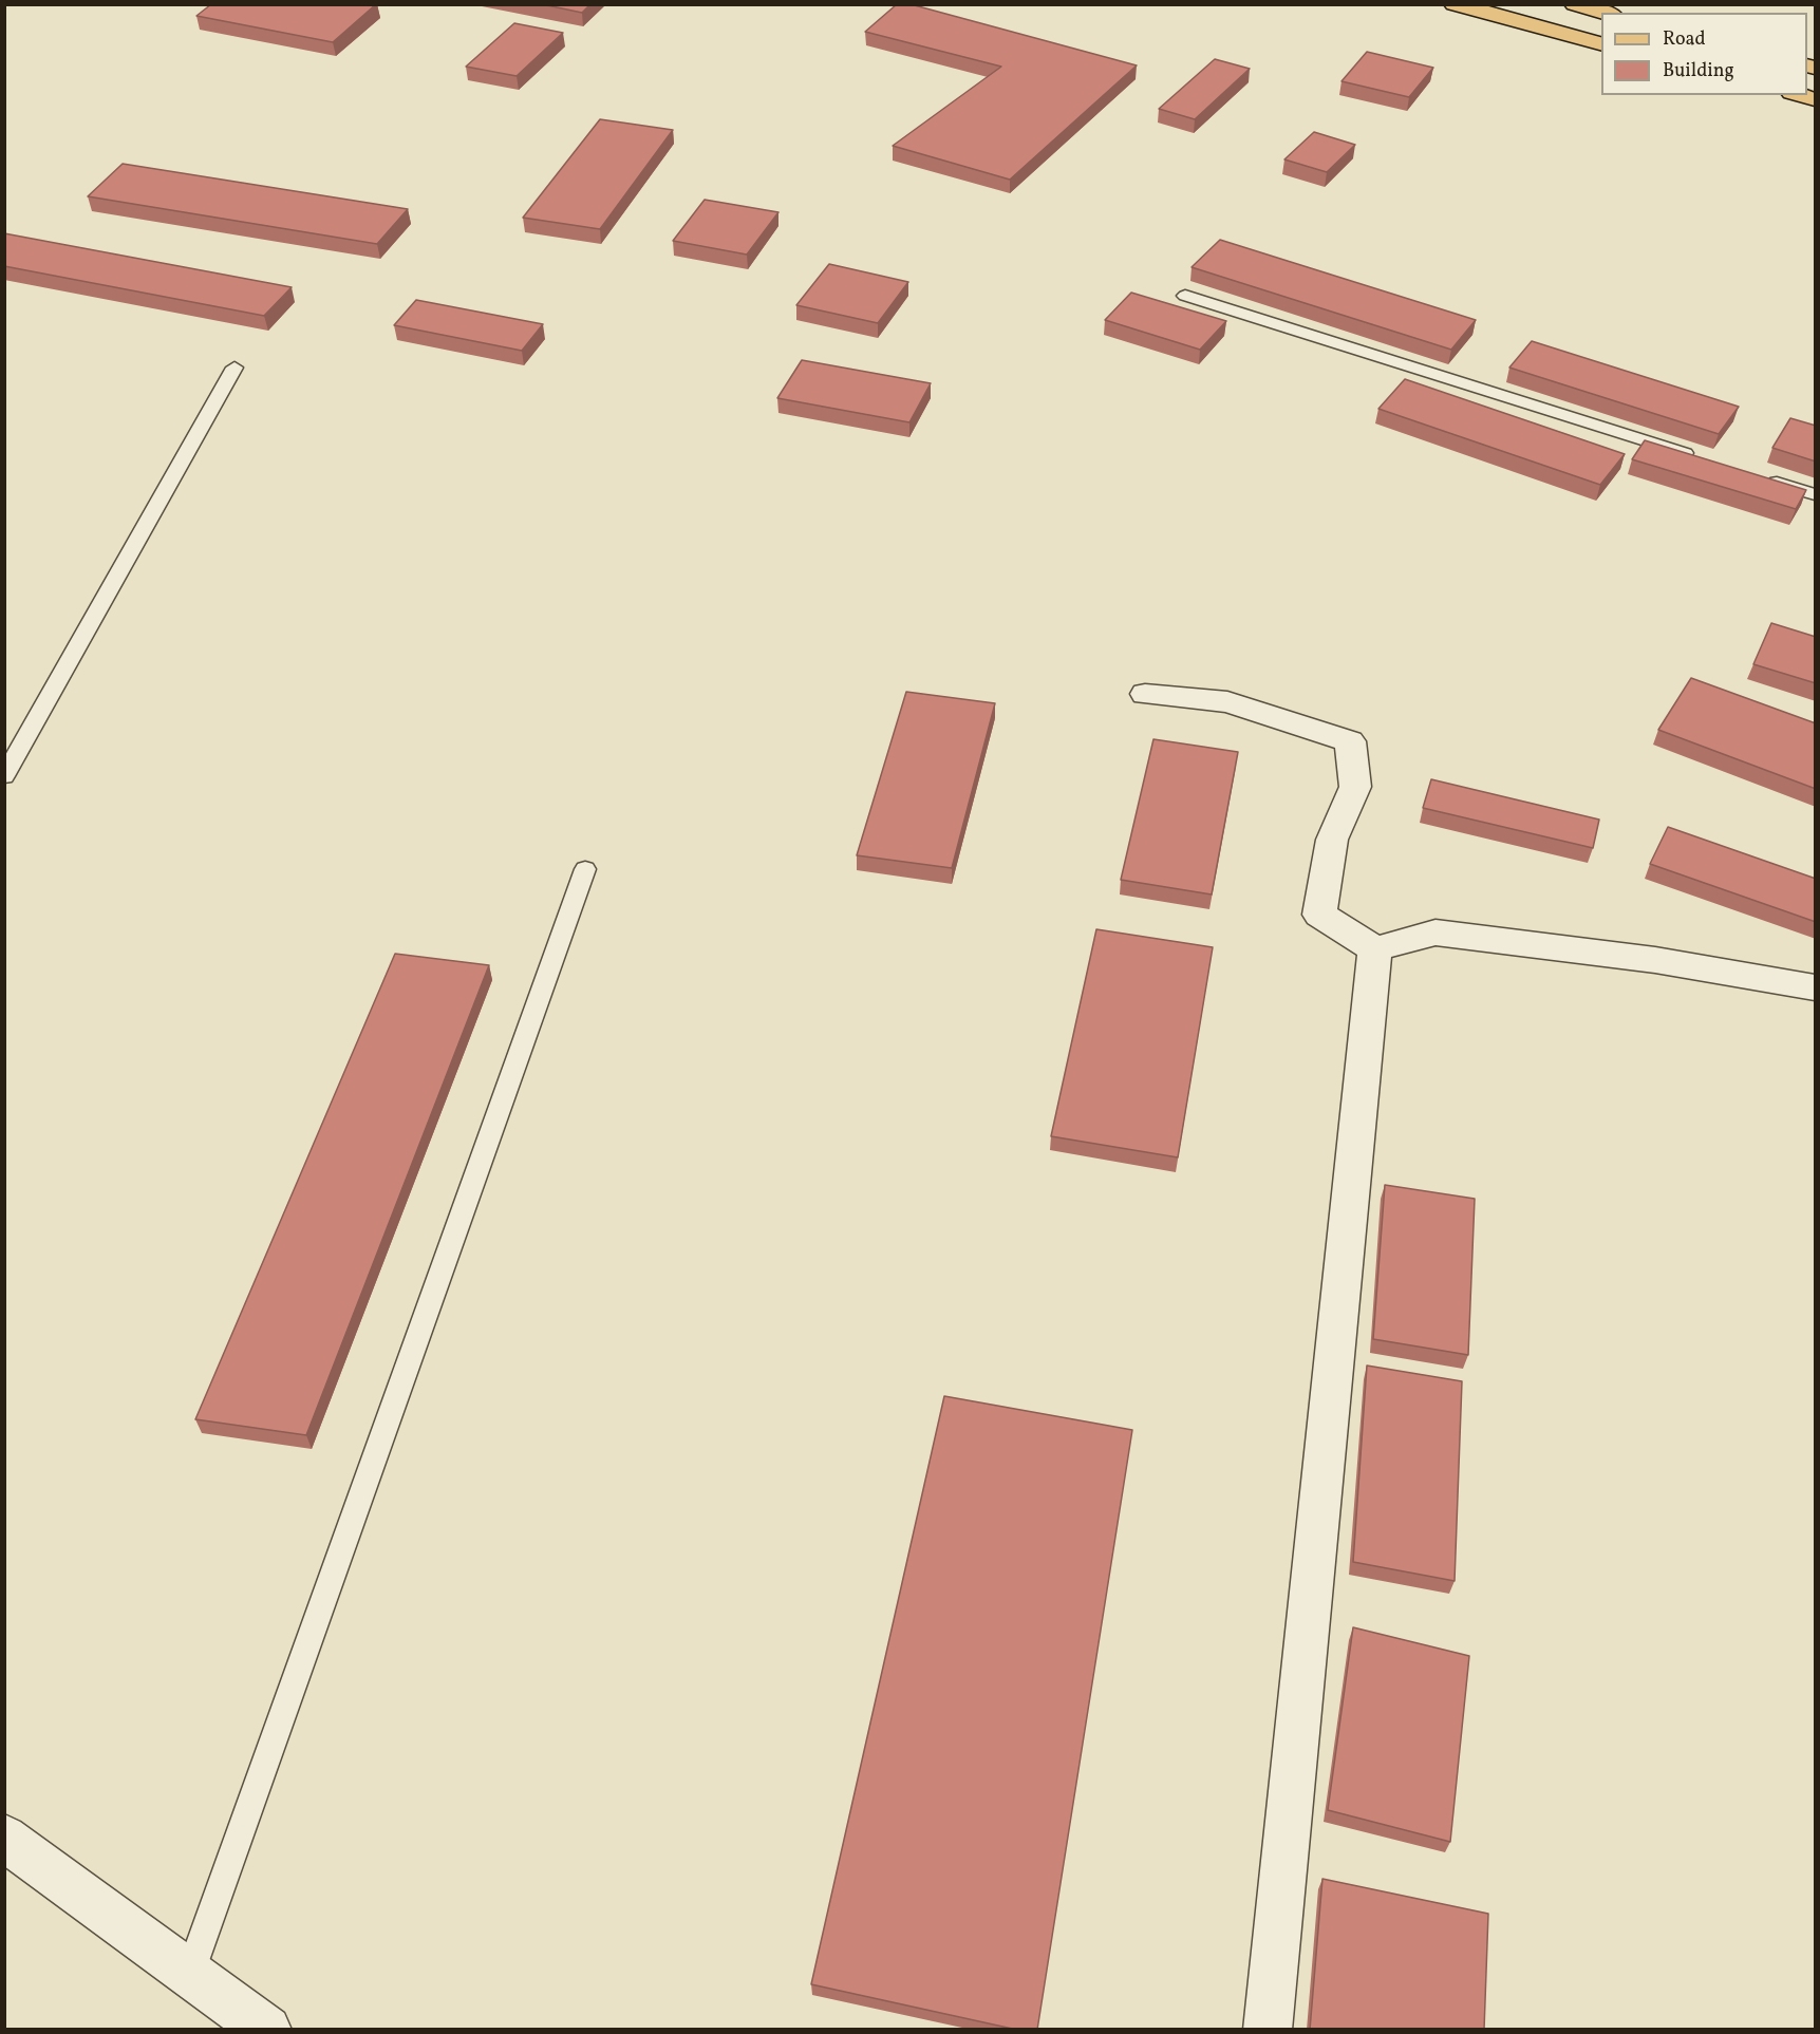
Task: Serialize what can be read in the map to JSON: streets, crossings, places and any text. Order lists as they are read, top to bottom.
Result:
{
  "legend": ["Road", "Building"]
}
